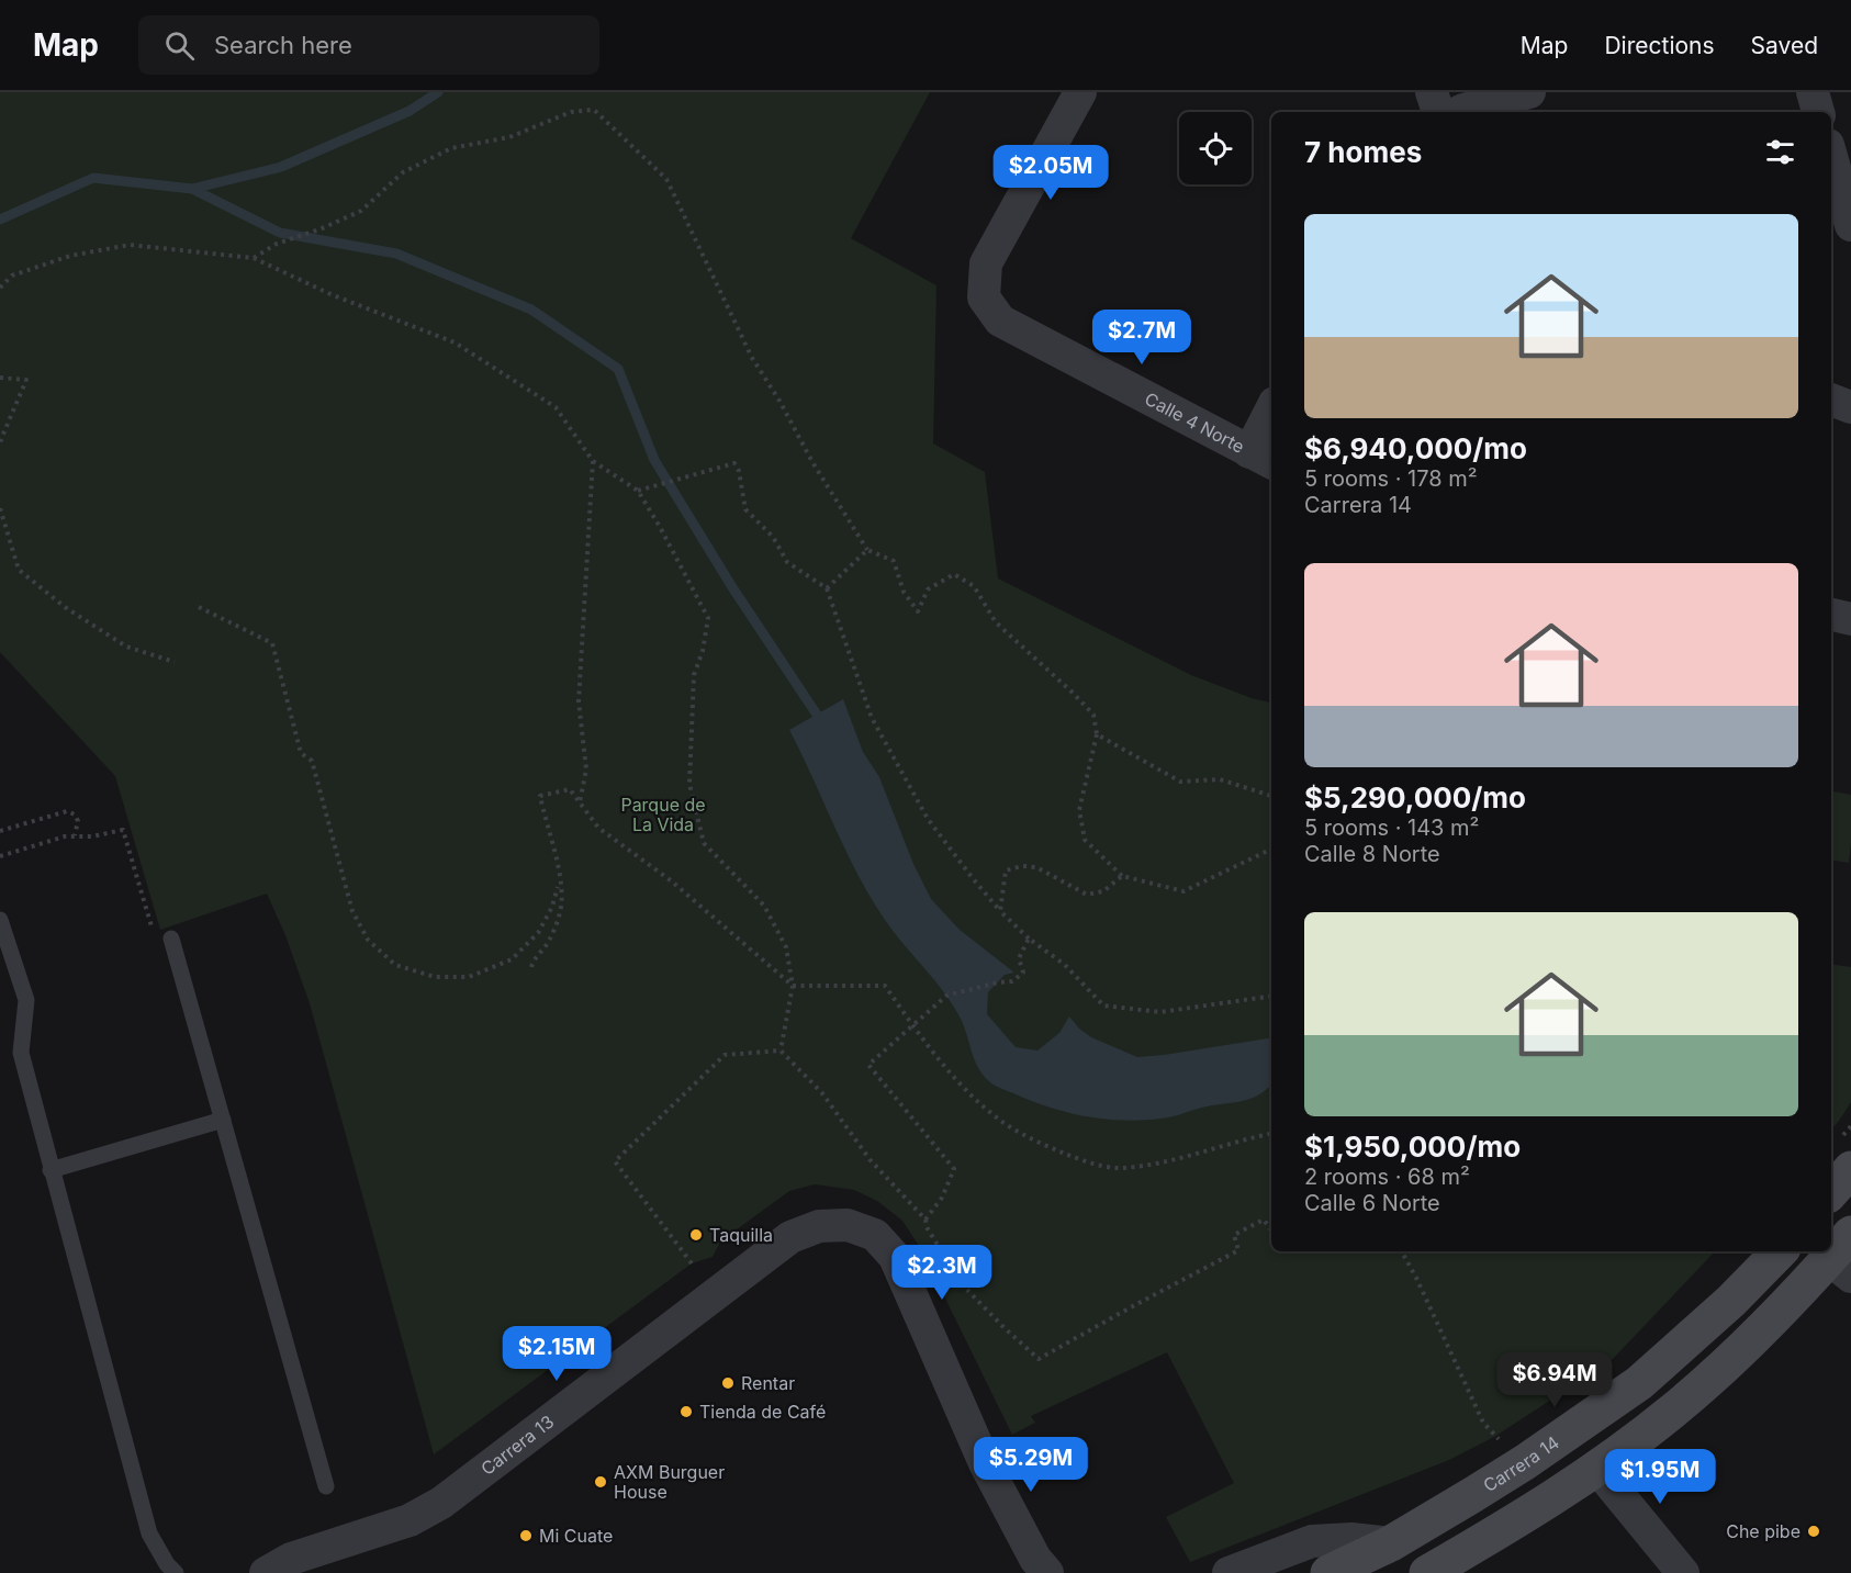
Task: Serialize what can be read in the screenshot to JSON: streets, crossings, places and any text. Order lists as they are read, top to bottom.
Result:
{
  "streets": {
    "main road": ["Carrera 14"],
    "street": ["Calle 4 Norte", "Carrera 13"]
  },
  "parks": ["Parque de La Vida"],
  "places": [
    "Taquilla",
    "Rentar",
    "Tienda de Café",
    "AXM Burguer House",
    "Che pibe",
    "Mi Cuate"
  ],
  "page": {
    "header": "Map",
    "search": "Search here",
    "nav": ["Map", "Directions", "Saved"],
    "heading": "7 homes",
    "price": [
      "$2.05M",
      "$2.7M",
      "$2.3M",
      "$2.15M",
      "$6.94M",
      "$5.29M",
      "$1.95M"
    ],
    "list": [
      {
        "name": "$6,940,000/mo",
        "note": "5 rooms · 178 m² · Carrera 14"
      },
      {
        "name": "$5,290,000/mo",
        "note": "5 rooms · 143 m² · Calle 8 Norte"
      },
      {
        "name": "$1,950,000/mo",
        "note": "2 rooms · 68 m² · Calle 6 Norte"
      }
    ]
  }
}
